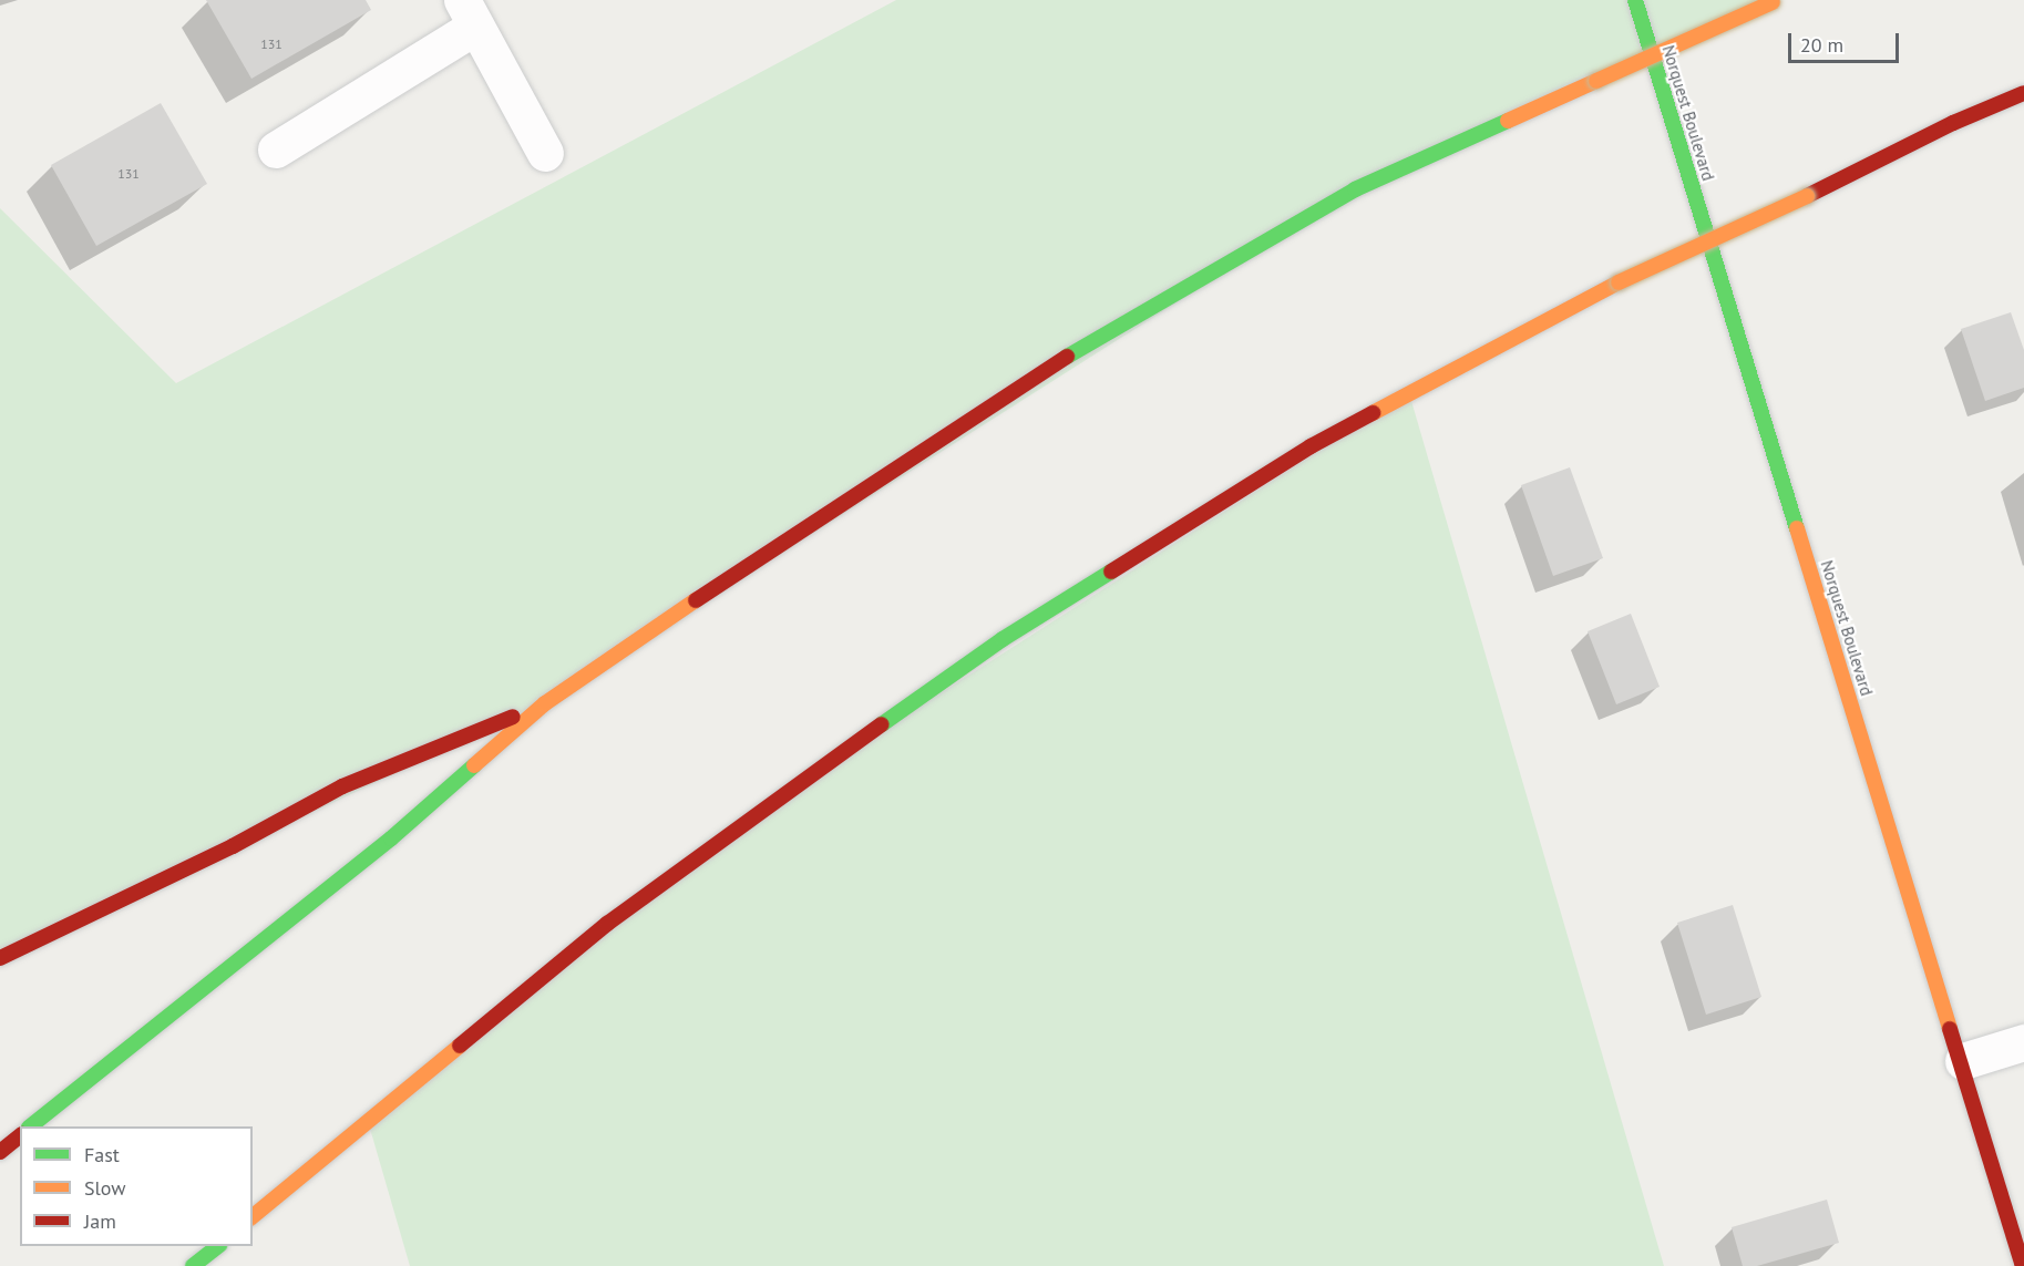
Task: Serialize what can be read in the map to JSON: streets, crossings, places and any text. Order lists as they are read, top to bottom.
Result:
{
  "streets": {
    "main road": ["Norquest Boulevard"]
  },
  "house_numbers": ["131", "131"],
  "legend": ["Fast", "Slow", "Jam"],
  "scale_bar": "20 m"
}
